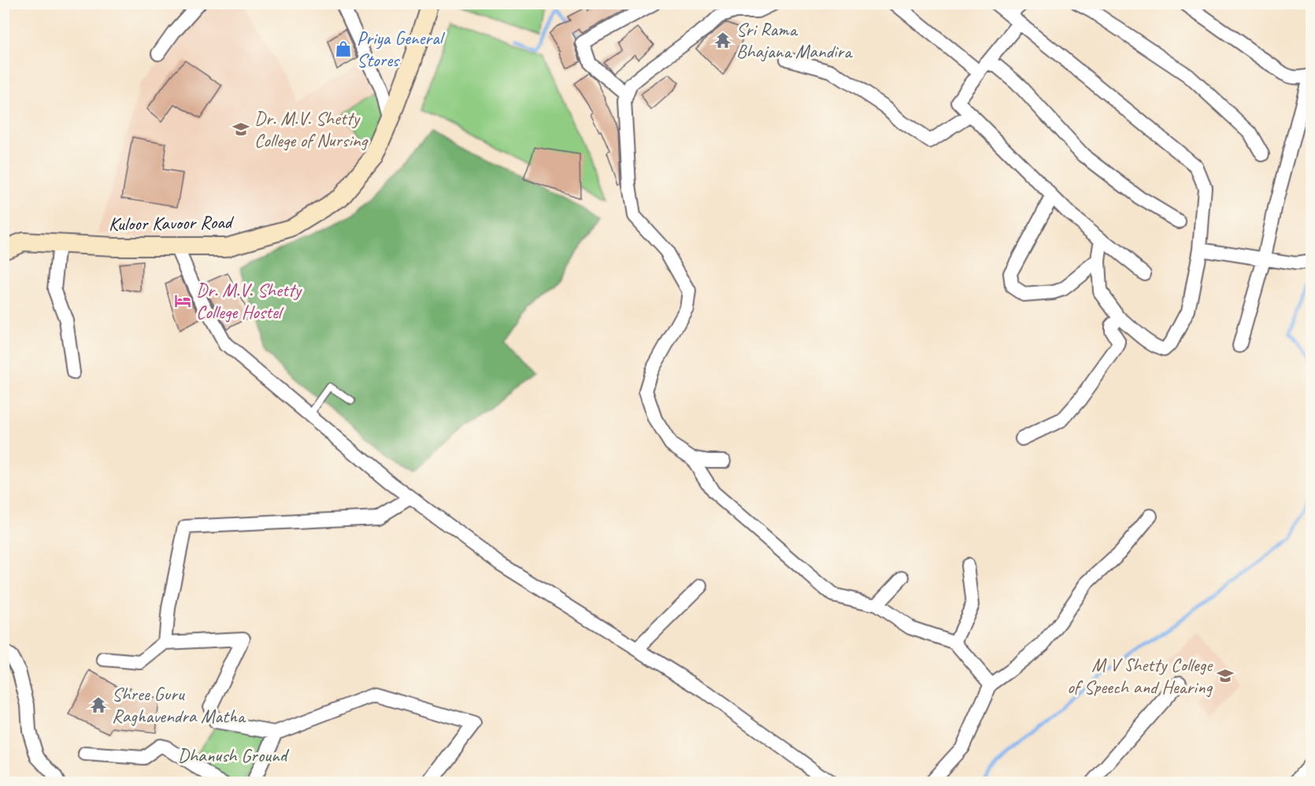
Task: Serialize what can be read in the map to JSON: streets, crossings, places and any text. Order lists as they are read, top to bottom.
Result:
{
  "streets": {
    "main road": ["Kuloor Kavoor Road"]
  },
  "parks": ["Dhanush Ground"],
  "places": {
    "temple": ["Sri Rama Bhajana Mandira", "Shree Guru Raghavendra Matha"],
    "shop": ["Priya General Stores"],
    "school or university": ["Dr. M.V. Shetty College of Nursing", "M V Shetty College of Speech and Hearing"],
    "hotel": ["Dr. M.V. Shetty College Hostel"]
  }
}
